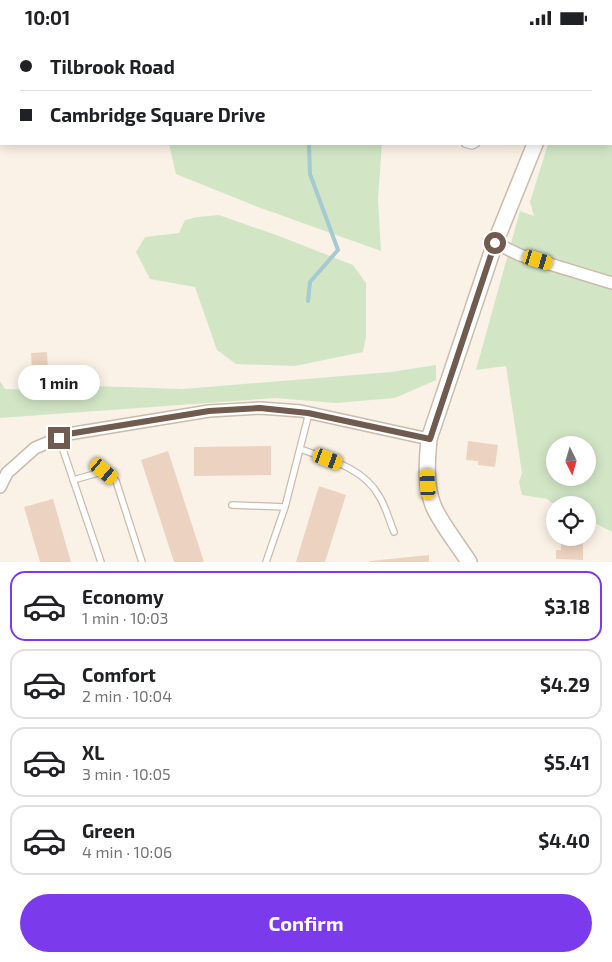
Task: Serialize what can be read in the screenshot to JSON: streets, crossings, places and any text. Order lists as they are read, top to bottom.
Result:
{
  "north": "bottom",
  "page": {
    "status": "10:01",
    "banner": ["Tilbrook Road", "Cambridge Square Drive"],
    "bubble": "1 min",
    "list": [
      {
        "name": "Economy",
        "note": "1 min · 10:03",
        "value": "$3.18"
      },
      {
        "name": "Comfort",
        "note": "2 min · 10:04",
        "value": "$4.29"
      },
      {
        "name": "XL",
        "note": "3 min · 10:05",
        "value": "$5.41"
      },
      {
        "name": "Green",
        "note": "4 min · 10:06",
        "value": "$4.40"
      }
    ],
    "buttons": "Confirm"
  }
}
